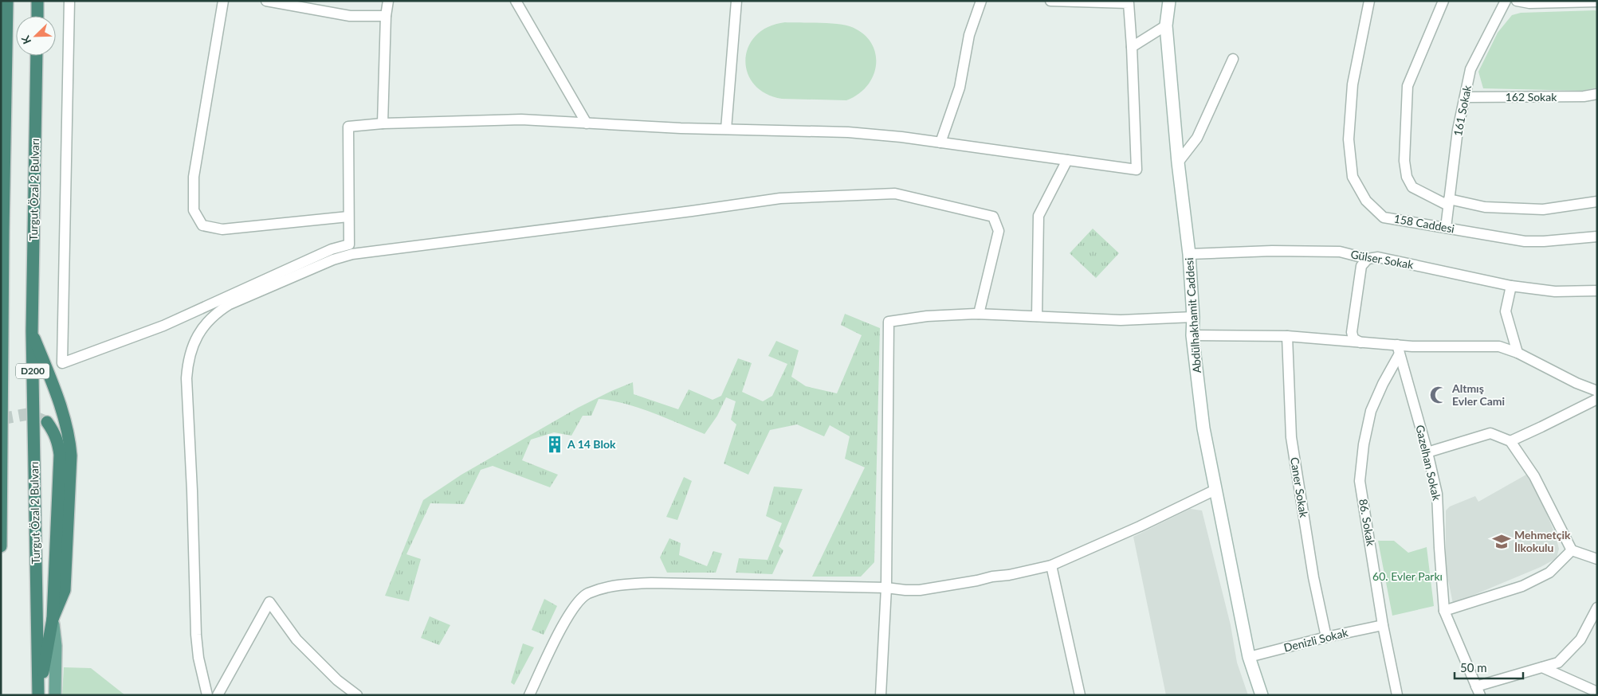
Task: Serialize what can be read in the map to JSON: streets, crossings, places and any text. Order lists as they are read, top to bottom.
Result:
{
  "streets": {
    "highway": ["Turgut Özal 2 Bulvarı", "D200"],
    "main road": ["Abdülhakhamit Caddesi"],
    "street": [
      "162 Sokak",
      "161 Sokak",
      "158 Caddesi",
      "Gülser Sokak",
      "Gazelhan Sokak",
      "Caner Sokak",
      "86. Sokak",
      "Denizli Sokak"
    ]
  },
  "crossings": [
    ["162 Sokak", "161 Sokak"],
    ["161 Sokak", "158 Caddesi"],
    ["Gülser Sokak", "Abdülhakhamit Caddesi"],
    ["Abdülhakhamit Caddesi", "Denizli Sokak"],
    ["Gazelhan Sokak", "86. Sokak"],
    ["Caner Sokak", "Denizli Sokak"],
    ["86. Sokak", "Denizli Sokak"]
  ],
  "parks": ["60. Evler Parkı"],
  "places": {
    "mosque": ["Altmış Evler Cami"],
    "building": ["A 14 Blok"],
    "school or university": ["Mehmetçik İlkokulu"]
  },
  "scale_bar": "50 m",
  "north": "bottom left"
}
